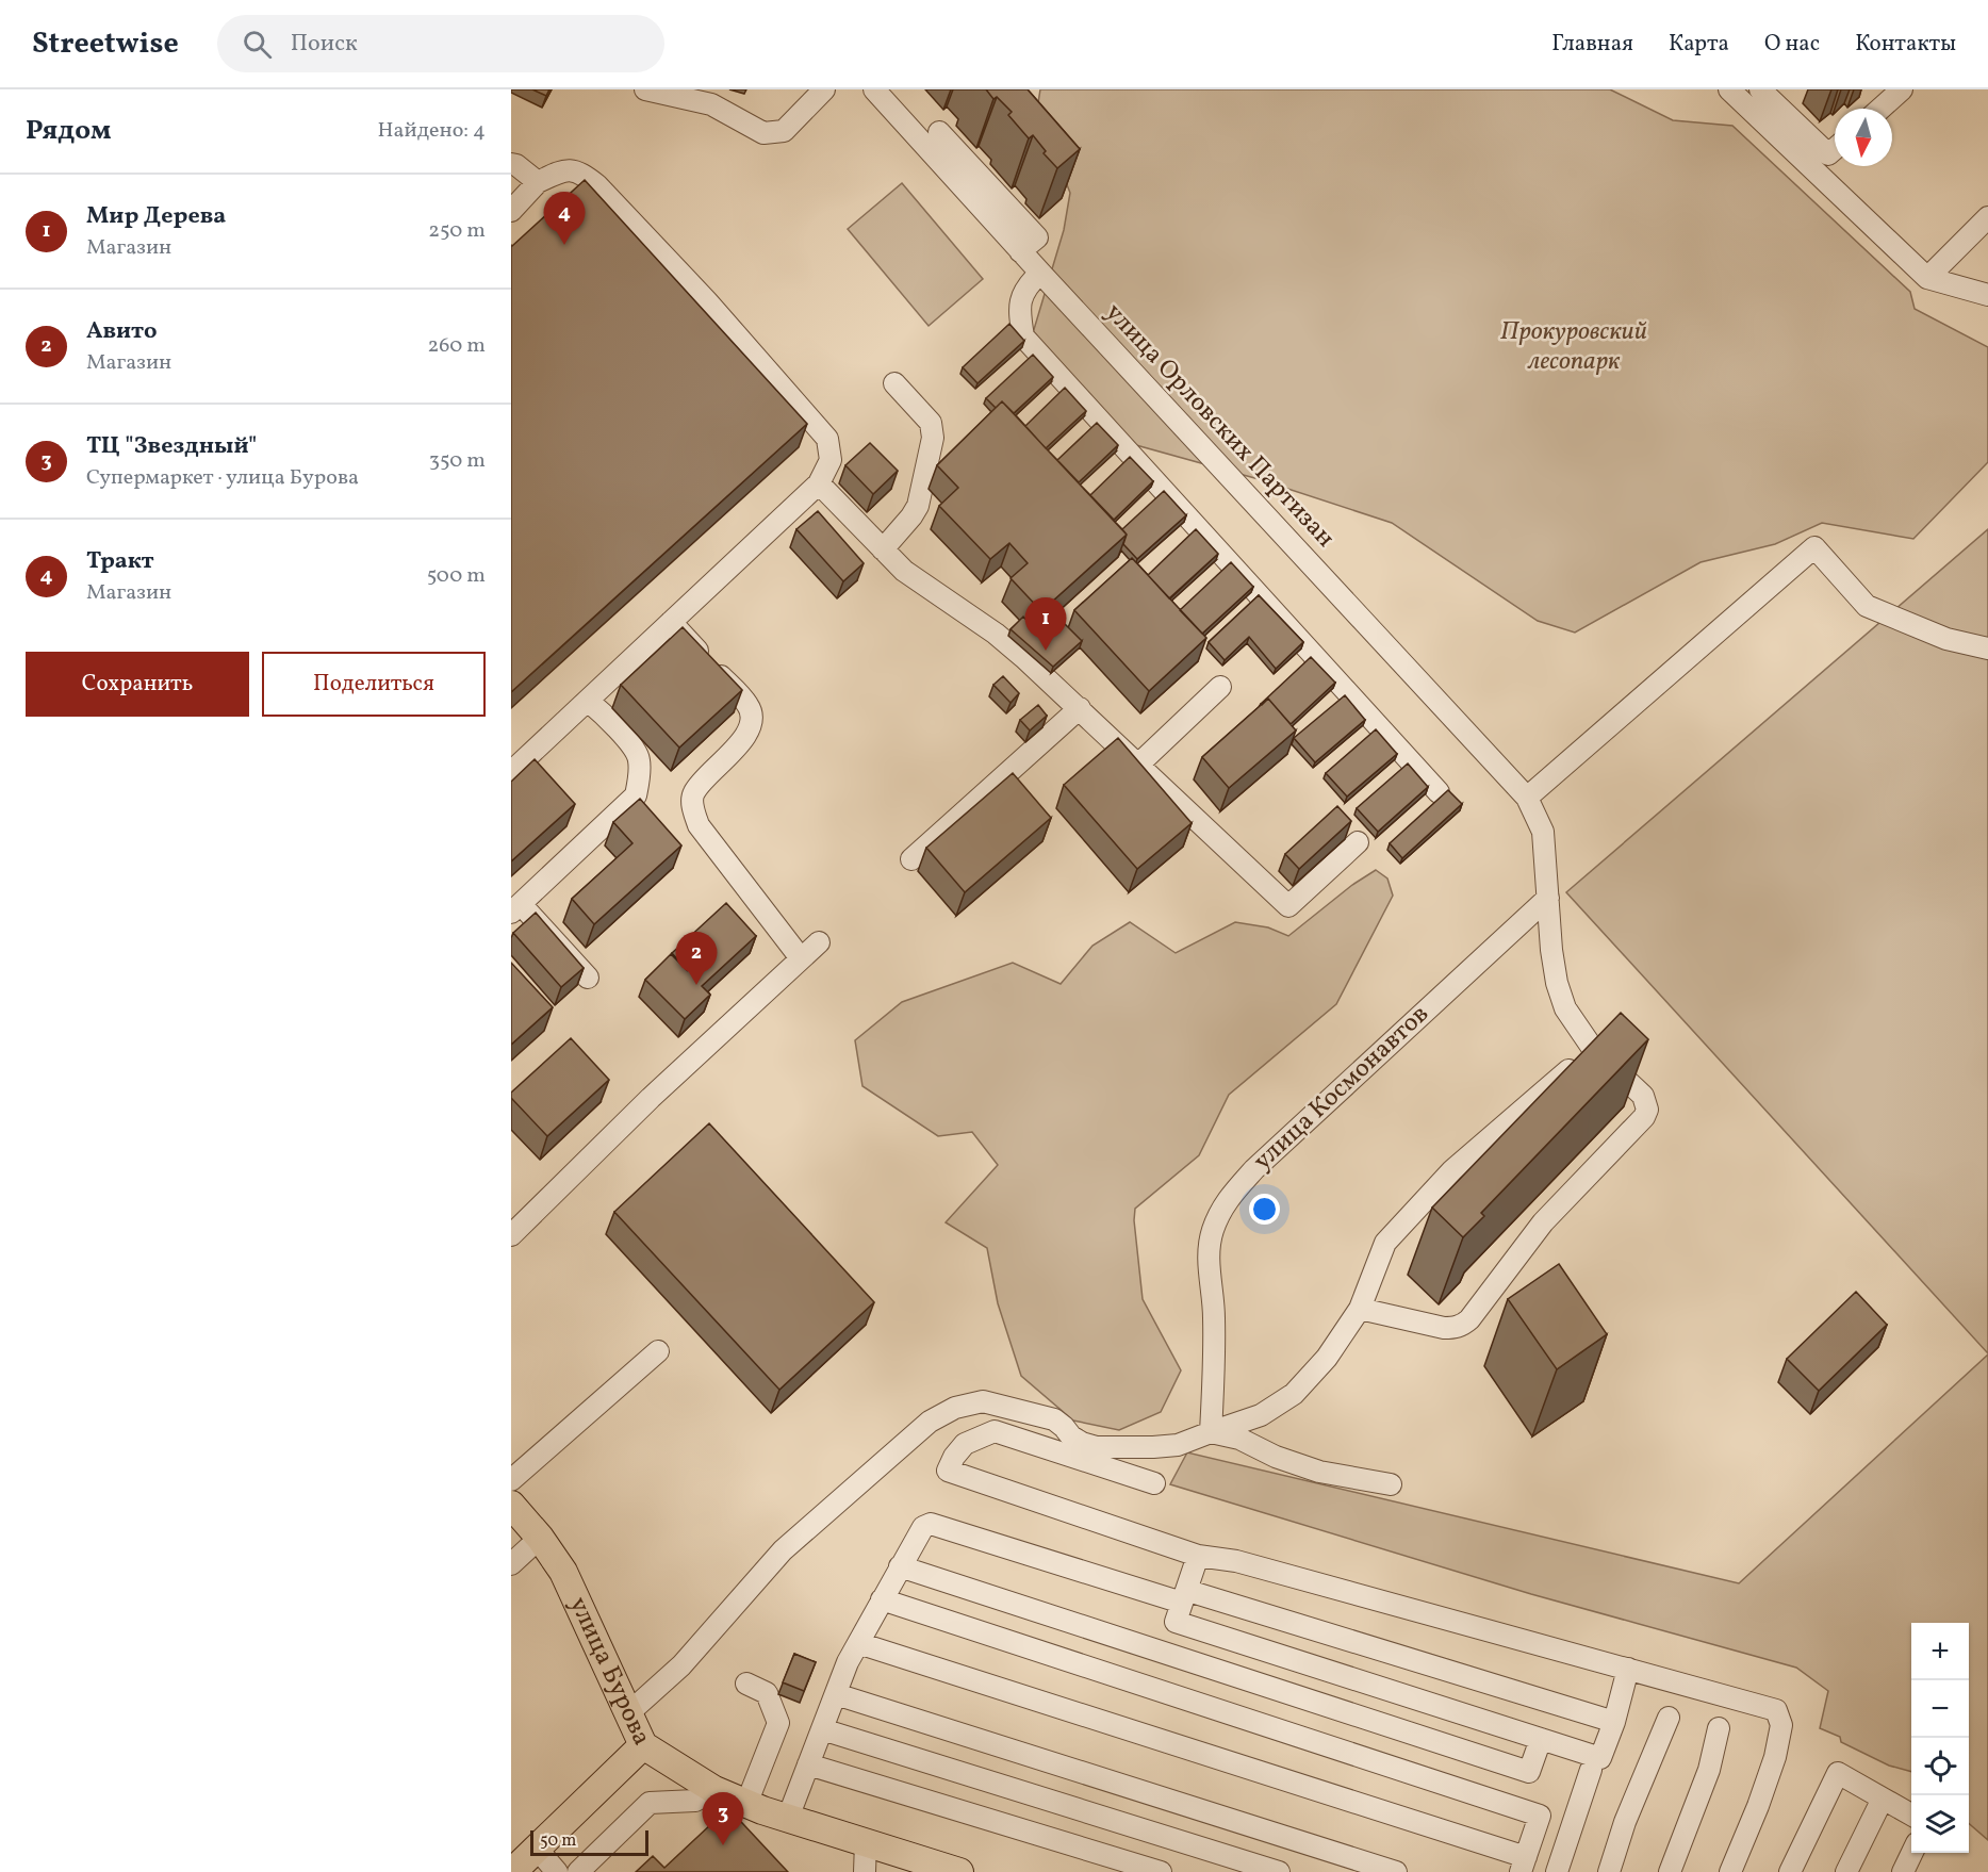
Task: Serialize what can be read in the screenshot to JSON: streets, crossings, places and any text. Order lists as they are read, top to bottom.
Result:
{
  "streets": {
    "main road": ["улица Бурова"],
    "street": ["улица Орловских Партизан", "улица Космонавтов"]
  },
  "crossings": [
    ["улица Орловских Партизан", "улица Космонавтов"]
  ],
  "parks": ["Прокуровский лесопарк"],
  "scale_bar": "50 m",
  "north": "bottom",
  "page": {
    "header": "Streetwise",
    "search": "Поиск",
    "nav": [
      "Главная",
      "Карта",
      "О нас",
      "Контакты"
    ],
    "heading": ["Рядом", "Найдено: 4"],
    "list": [
      {
        "mark": "1",
        "name": "Мир Дерева",
        "note": "Магазин",
        "value": "250 m"
      },
      {
        "mark": "2",
        "name": "Авито",
        "note": "Магазин",
        "value": "260 m"
      },
      {
        "mark": "3",
        "name": "ТЦ \"Звездный\"",
        "note": "Супермаркет · улица Бурова",
        "value": "350 m"
      },
      {
        "mark": "4",
        "name": "Тракт",
        "note": "Магазин",
        "value": "500 m"
      }
    ],
    "pins": [
      "4",
      "1",
      "2",
      "3"
    ],
    "buttons": ["Сохранить", "Поделиться"],
    "map_buttons": ["+", "−"],
    "scale": "50 m"
  }
}
